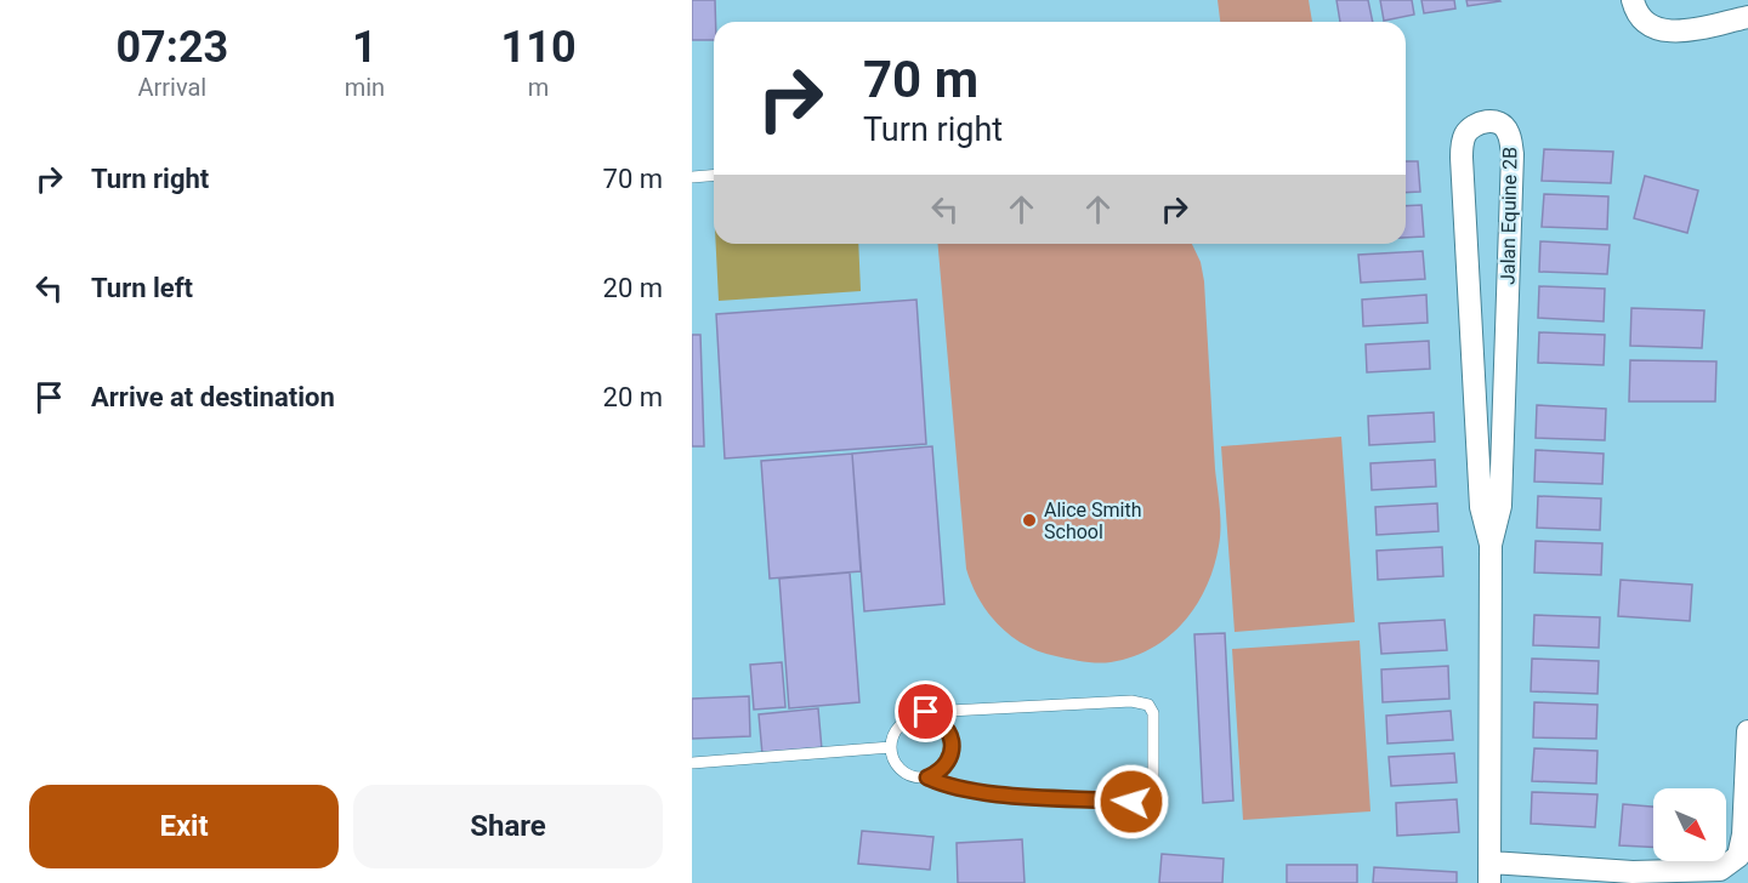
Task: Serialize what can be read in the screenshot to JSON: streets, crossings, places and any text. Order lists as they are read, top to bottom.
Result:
{
  "streets": {
    "street": ["Jalan Equine 2B"]
  },
  "places": ["Alice Smith School"],
  "north": "bottom right",
  "page": {
    "eta": [
      "07:23",
      "Arrival",
      "1",
      "min",
      "110",
      "m"
    ],
    "turn": ["70 m", "Turn right"],
    "list": [
      {
        "name": "Turn right",
        "value": "70 m"
      },
      {
        "name": "Turn left",
        "value": "20 m"
      },
      {
        "name": "Arrive at destination",
        "value": "20 m"
      }
    ],
    "buttons": ["Exit", "Share"]
  }
}
